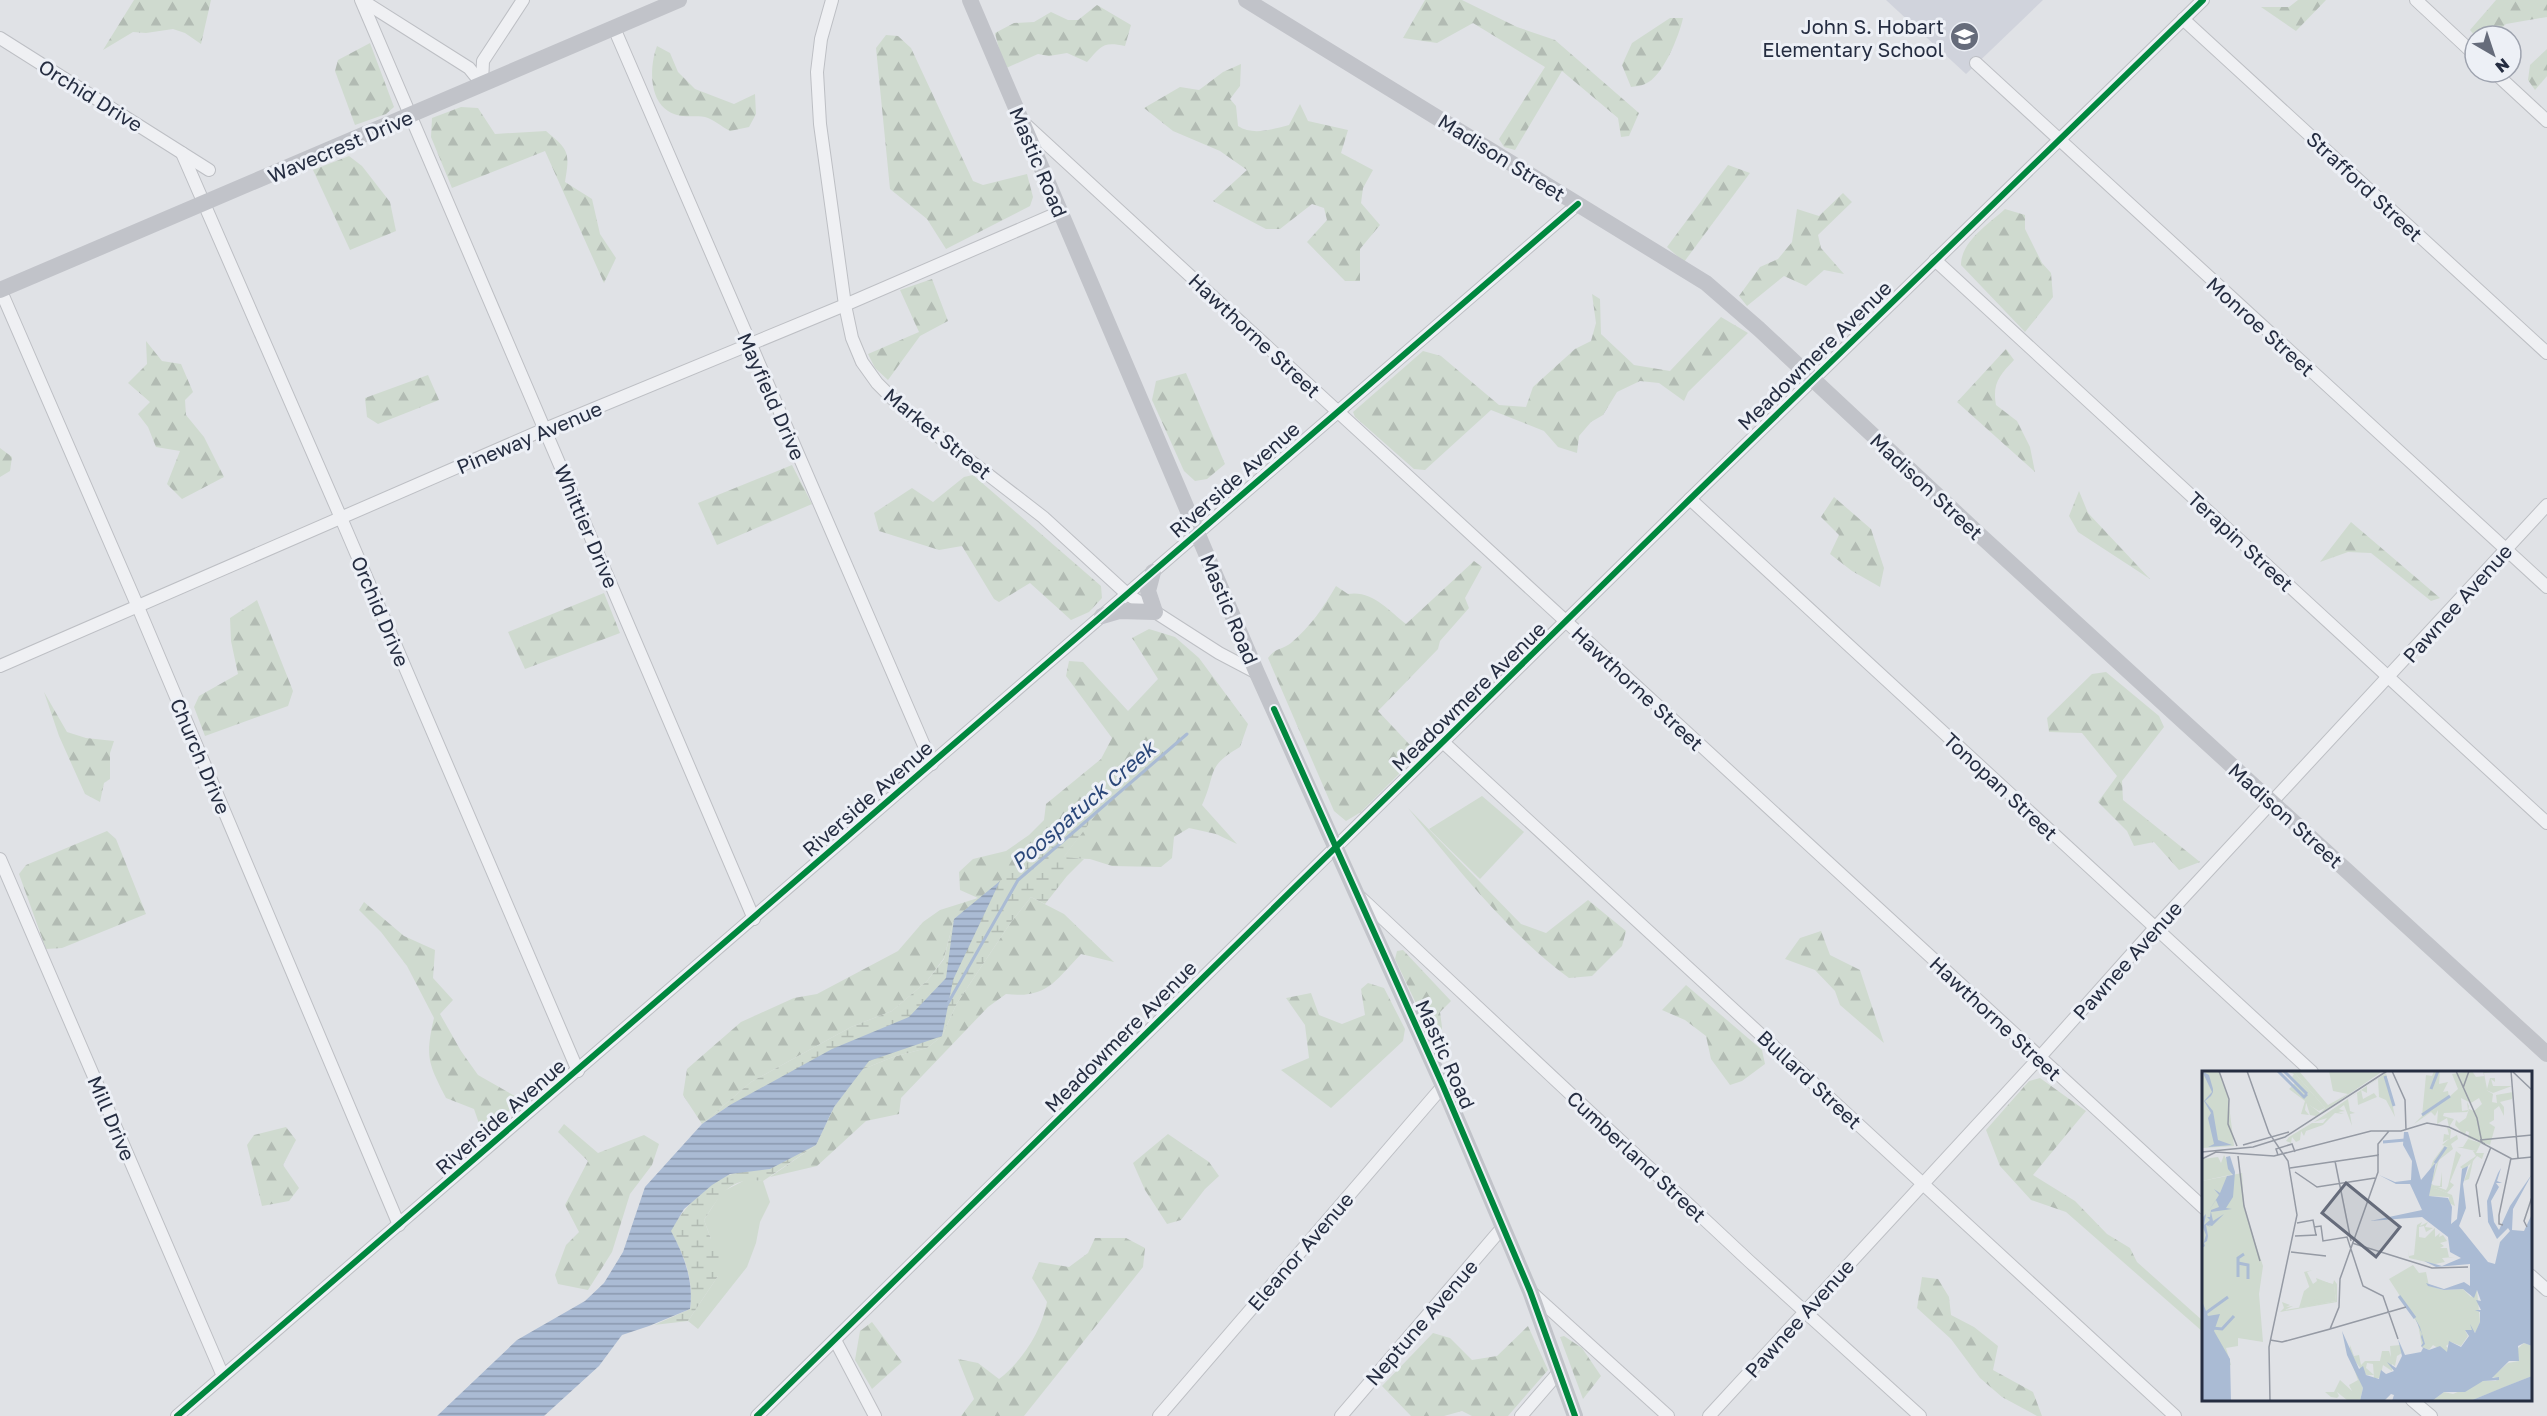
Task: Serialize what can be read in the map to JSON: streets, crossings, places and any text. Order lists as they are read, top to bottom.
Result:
{
  "streets": {
    "street": [
      "Orchid Drive",
      "Wavecrest Drive",
      "Madison Street",
      "Mastic Road",
      "Strafford Street",
      "Monroe Street",
      "Hawthorne Street",
      "Meadowmere Avenue",
      "Mayfield Drive",
      "Market Street",
      "Pineway Avenue",
      "Riverside Avenue",
      "Whittier Drive",
      "Terapin Street",
      "Pawnee Avenue",
      "Church Drive",
      "Tonopan Street",
      "Bullard Street",
      "Mill Drive",
      "Cumberland Street",
      "Eleanor Avenue",
      "Neptune Avenue"
    ]
  },
  "crossings": [
    ["Orchid Drive", "Wavecrest Drive"],
    ["Orchid Drive", "Pineway Avenue"],
    ["Orchid Drive", "Riverside Avenue"],
    ["Wavecrest Drive", "Mayfield Drive"],
    ["Wavecrest Drive", "Whittier Drive"],
    ["Wavecrest Drive", "Church Drive"],
    ["Madison Street", "Meadowmere Avenue"],
    ["Madison Street", "Riverside Avenue"],
    ["Madison Street", "Pawnee Avenue"],
    ["Mastic Road", "Hawthorne Street"],
    ["Mastic Road", "Meadowmere Avenue"],
    ["Mastic Road", "Market Street"],
    ["Mastic Road", "Pineway Avenue"],
    ["Mastic Road", "Riverside Avenue"],
    ["Mastic Road", "Cumberland Street"],
    ["Mastic Road", "Eleanor Avenue"],
    ["Mastic Road", "Neptune Avenue"],
    ["Strafford Street", "Meadowmere Avenue"],
    ["Monroe Street", "Meadowmere Avenue"],
    ["Monroe Street", "Pawnee Avenue"],
    ["Hawthorne Street", "Meadowmere Avenue"],
    ["Hawthorne Street", "Riverside Avenue"],
    ["Hawthorne Street", "Pawnee Avenue"],
    ["Meadowmere Avenue", "Terapin Street"],
    ["Meadowmere Avenue", "Tonopan Street"],
    ["Meadowmere Avenue", "Bullard Street"],
    ["Mayfield Drive", "Pineway Avenue"],
    ["Mayfield Drive", "Riverside Avenue"],
    ["Market Street", "Pineway Avenue"],
    ["Market Street", "Riverside Avenue"],
    ["Pineway Avenue", "Whittier Drive"],
    ["Pineway Avenue", "Church Drive"],
    ["Riverside Avenue", "Whittier Drive"],
    ["Riverside Avenue", "Church Drive"],
    ["Riverside Avenue", "Mill Drive"],
    ["Terapin Street", "Pawnee Avenue"],
    ["Pawnee Avenue", "Tonopan Street"],
    ["Pawnee Avenue", "Bullard Street"],
    ["Pawnee Avenue", "Cumberland Street"]
  ],
  "water": ["Poospatuck Creek"],
  "places": {
    "school or university": ["John S. Hobart Elementary School"]
  },
  "north": "bottom right"
}
